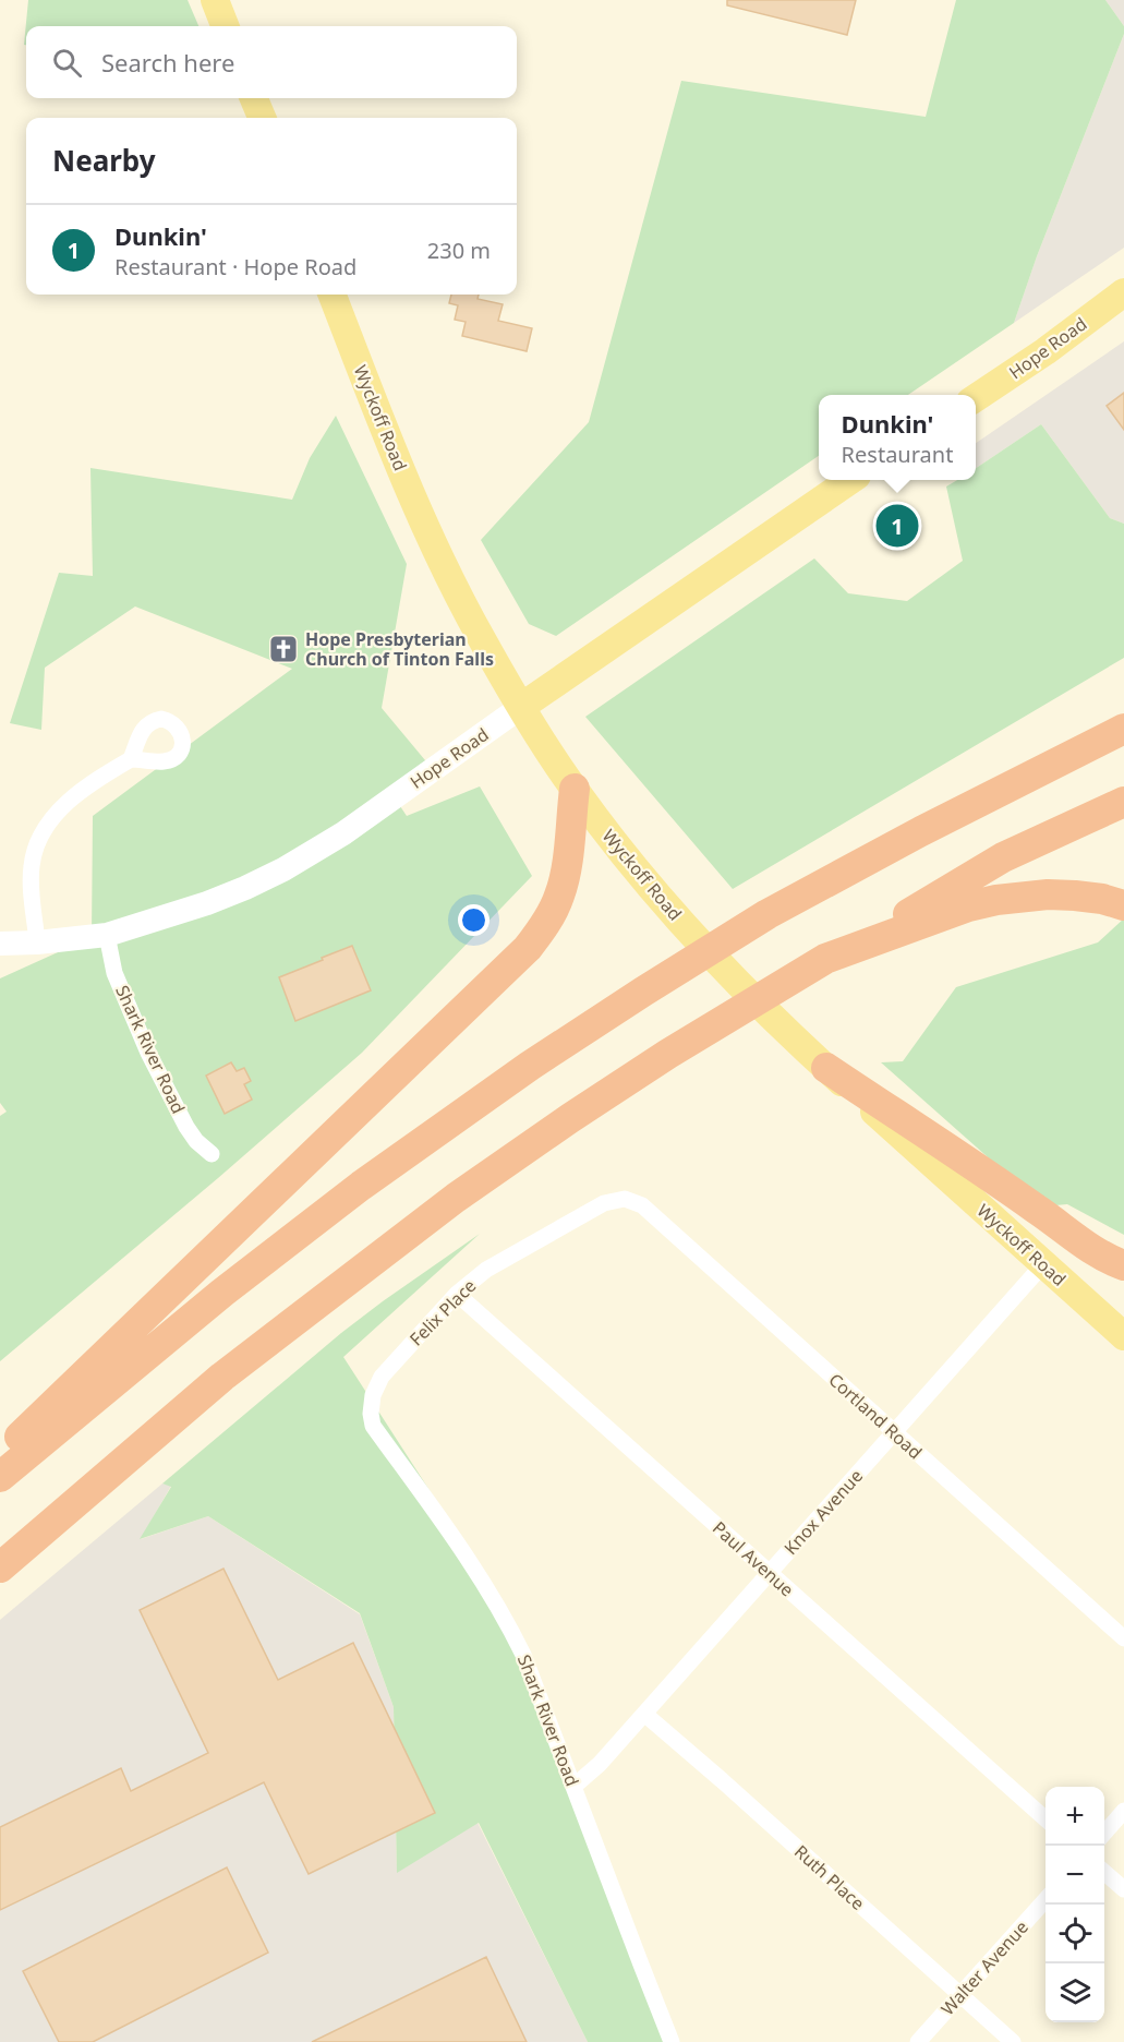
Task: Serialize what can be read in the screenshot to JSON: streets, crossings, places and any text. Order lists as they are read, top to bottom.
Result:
{
  "streets": {
    "main road": ["Hope Road", "Wyckoff Road"],
    "street": [
      "Shark River Road",
      "Felix Place",
      "Cortland Road",
      "Knox Avenue",
      "Paul Avenue",
      "Ruth Place",
      "Walter Avenue"
    ]
  },
  "crossings": [
    ["Hope Road", "Wyckoff Road"],
    ["Hope Road", "Shark River Road"],
    ["Wyckoff Road", "Knox Avenue"],
    ["Shark River Road", "Felix Place"],
    ["Shark River Road", "Knox Avenue"],
    ["Felix Place", "Cortland Road"],
    ["Felix Place", "Paul Avenue"],
    ["Cortland Road", "Knox Avenue"],
    ["Knox Avenue", "Paul Avenue"],
    ["Knox Avenue", "Ruth Place"],
    ["Ruth Place", "Walter Avenue"]
  ],
  "places": {
    "church": ["Hope Presbyterian Church of Tinton Falls"]
  },
  "page": {
    "search": "Search here",
    "heading": "Nearby",
    "list": [
      {
        "mark": "1",
        "name": "Dunkin'",
        "note": "Restaurant · Hope Road",
        "value": "230 m"
      }
    ],
    "popup": ["Dunkin'", "Restaurant"],
    "pins": "1",
    "map_buttons": ["+", "−"]
  }
}
